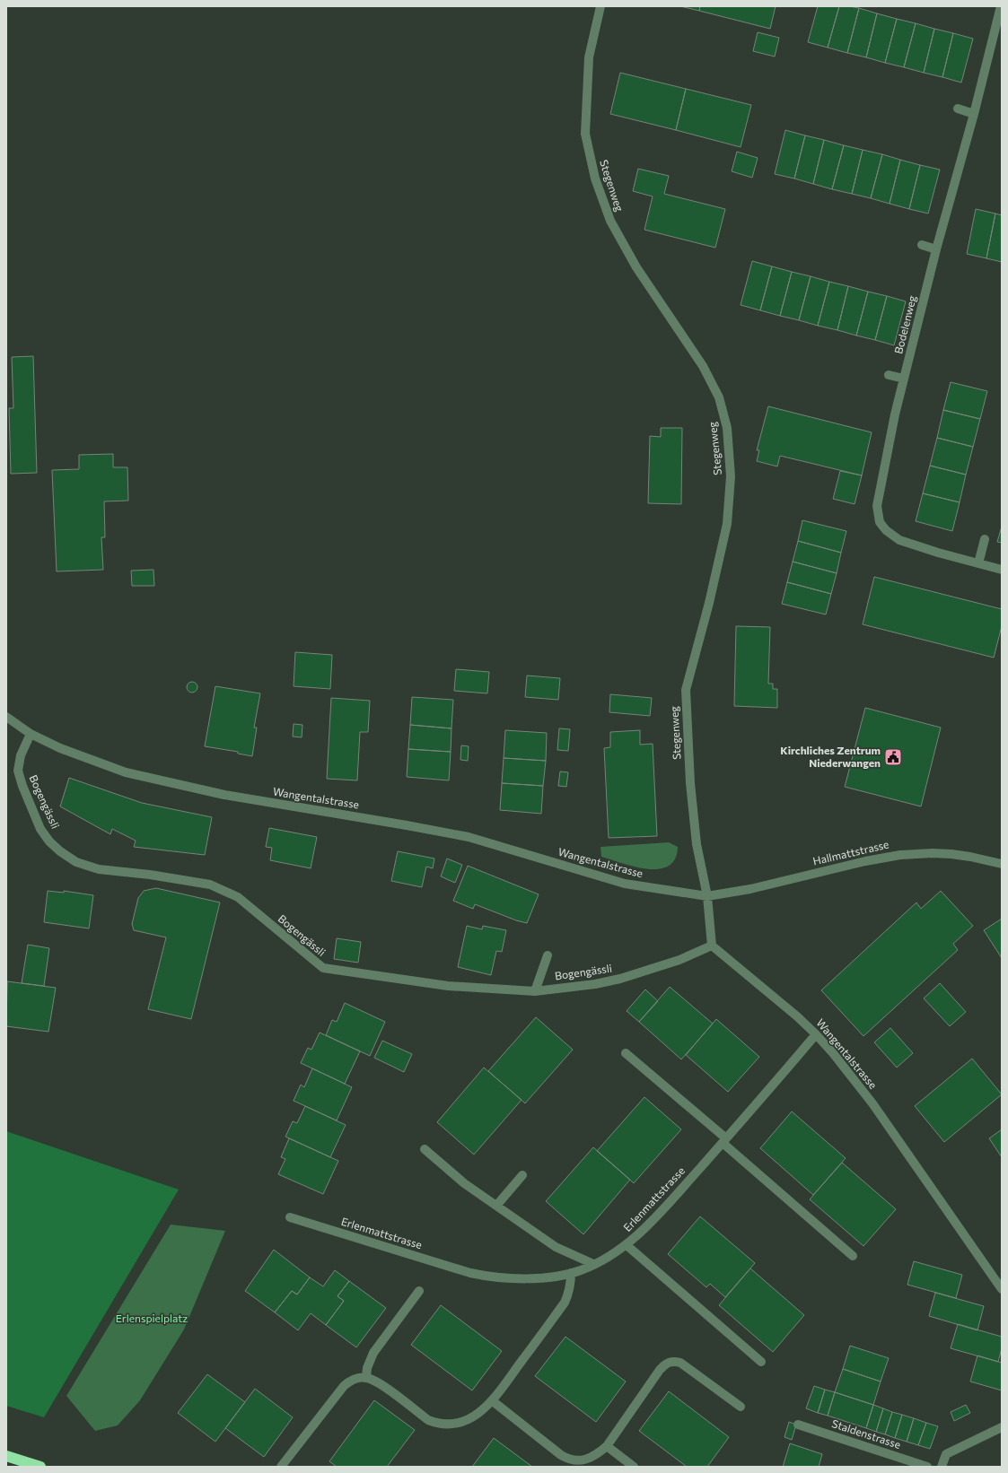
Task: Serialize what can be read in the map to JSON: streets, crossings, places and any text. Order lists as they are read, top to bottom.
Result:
{
  "streets": {
    "street": [
      "Stegenweg",
      "Bodelenweg",
      "Wangentalstrasse",
      "Bogengässli",
      "Hallmattstrasse",
      "Erlenmattstrasse",
      "Staldenstrasse"
    ]
  },
  "crossings": [
    ["Stegenweg", "Wangentalstrasse"],
    ["Stegenweg", "Hallmattstrasse"],
    ["Wangentalstrasse", "Bogengässli"],
    ["Wangentalstrasse", "Hallmattstrasse"],
    ["Wangentalstrasse", "Erlenmattstrasse"]
  ],
  "parks": ["Erlenspielplatz"],
  "places": {
    "public building": ["Kirchliches Zentrum Niederwangen"]
  }
}
